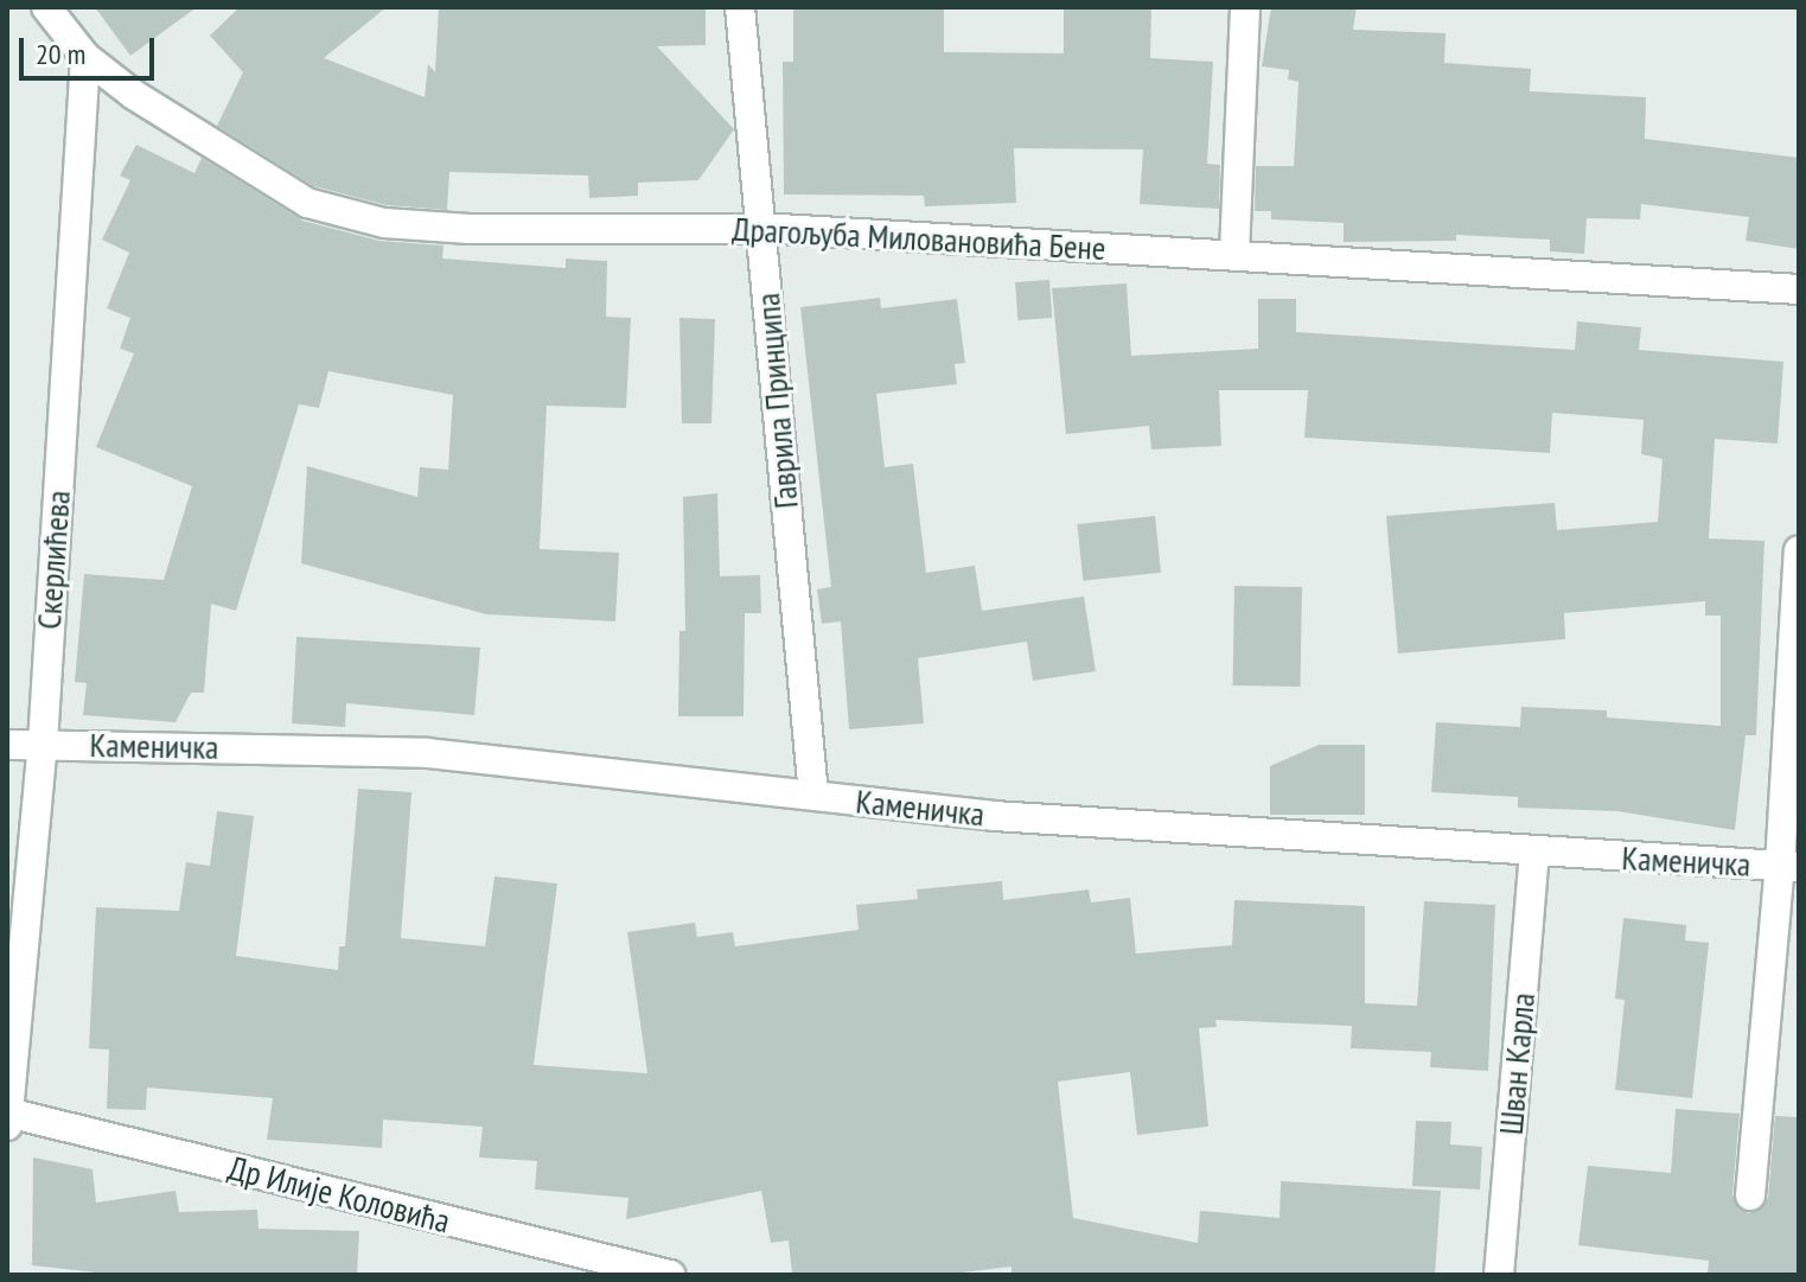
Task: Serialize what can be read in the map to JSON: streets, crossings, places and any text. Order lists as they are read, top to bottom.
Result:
{
  "streets": {
    "street": [
      "Драгољуба Миловановића Бене",
      "Гаврила Принципа",
      "Скерлићева",
      "Каменичка",
      "Шван Карла",
      "Др Илије Коловића"
    ]
  },
  "crossings": [
    ["Драгољуба Миловановића Бене", "Гаврила Принципа"],
    ["Драгољуба Миловановића Бене", "Скерлићева"],
    ["Гаврила Принципа", "Каменичка"],
    ["Скерлићева", "Каменичка"],
    ["Скерлићева", "Др Илије Коловића"],
    ["Каменичка", "Шван Карла"]
  ],
  "scale_bar": "20 m"
}
